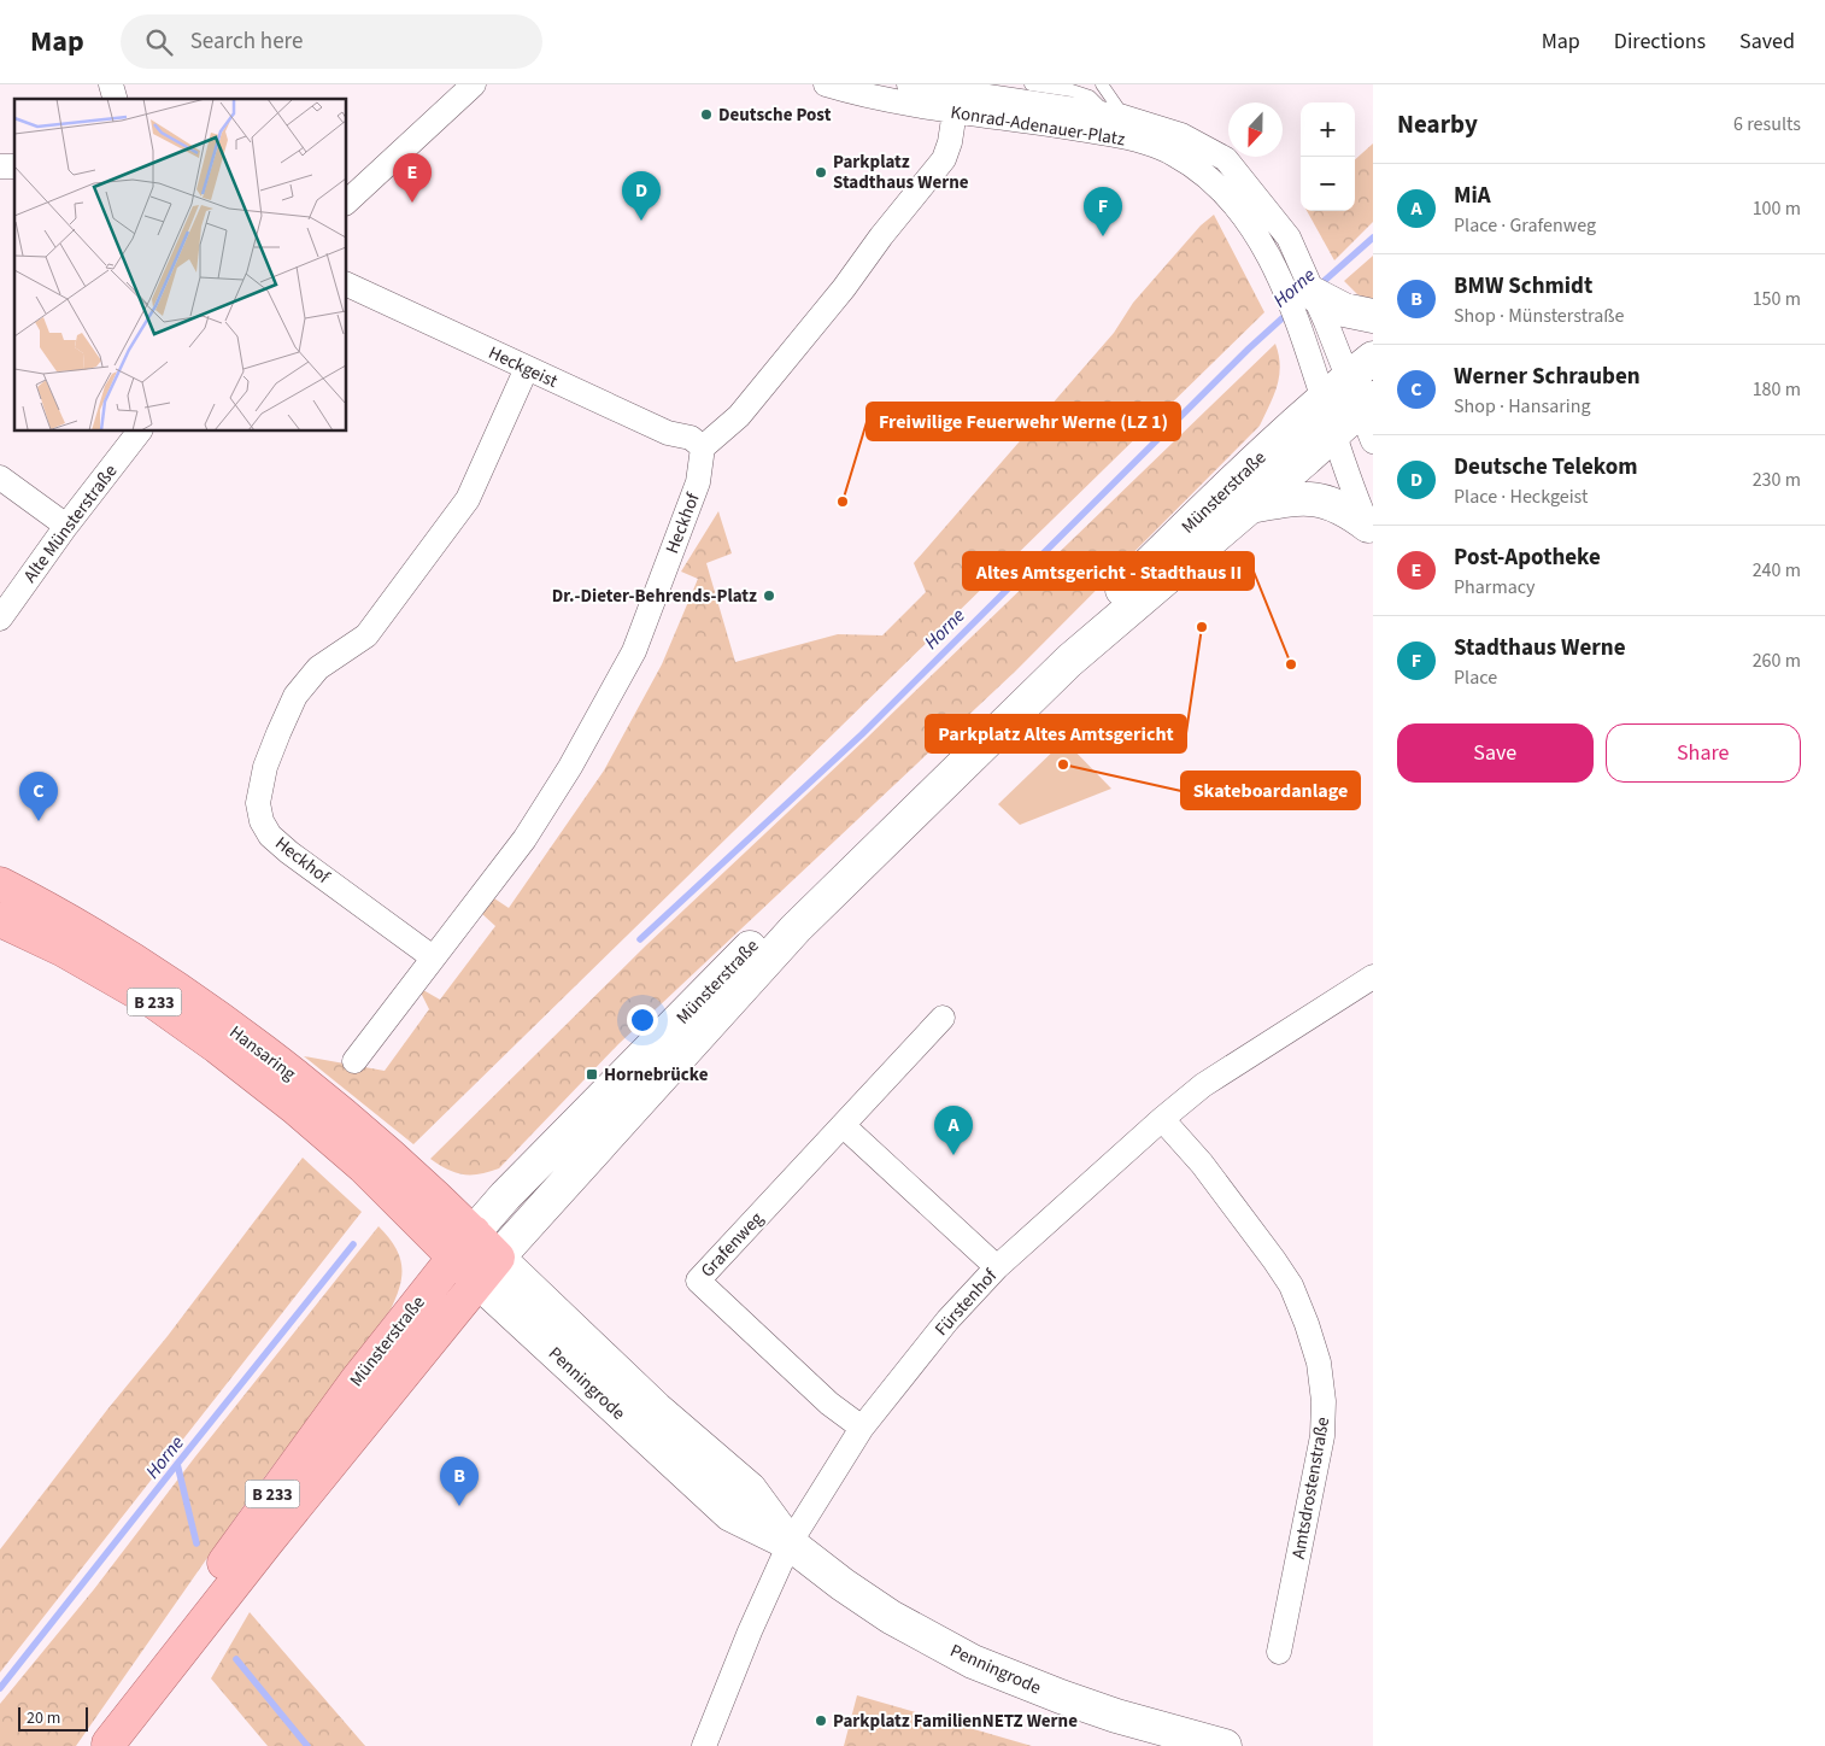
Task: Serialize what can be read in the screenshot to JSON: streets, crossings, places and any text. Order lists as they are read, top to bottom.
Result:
{
  "streets": {
    "main road": [
      "Münsterstraße",
      "B 233",
      "Hansaring",
      "Penningrode"
    ],
    "street": [
      "Konrad-Adenauer-Platz",
      "Heckgeist",
      "Alte Münsterstraße",
      "Heckhof",
      "Grafenweg",
      "Fürstenhof",
      "Amtsdrostenstraße"
    ]
  },
  "crossings": [
    ["Konrad-Adenauer-Platz", "Münsterstraße"],
    ["Heckgeist", "Heckhof"],
    ["Münsterstraße", "Hansaring"],
    ["Münsterstraße", "Penningrode"],
    ["Hansaring", "Penningrode"],
    ["Grafenweg", "Fürstenhof"],
    ["Fürstenhof", "Penningrode"],
    ["Fürstenhof", "Amtsdrostenstraße"]
  ],
  "water": ["Horne"],
  "places": {
    "other": [
      "Deutsche Post",
      "Parkplatz Stadthaus Werne",
      "Freiwilige Feuerwehr Werne (LZ 1)",
      "Dr.-Dieter-Behrends-Platz",
      "Parkplatz Altes Amtsgericht",
      "Altes Amtsgericht - Stadthaus II",
      "Skateboardanlage",
      "Parkplatz FamilienNETZ Werne"
    ],
    "transit": ["Hornebrücke"]
  },
  "scale_bar": "20 m",
  "north": "bottom",
  "page": {
    "header": "Map",
    "search": "Search here",
    "nav": ["Map", "Directions", "Saved"],
    "heading": ["Nearby", "6 results"],
    "map_buttons": ["+", "−"],
    "pins": [
      "E",
      "D",
      "F",
      "C",
      "A",
      "B"
    ],
    "list": [
      {
        "mark": "A",
        "name": "MiA",
        "note": "Place · Grafenweg",
        "value": "100 m"
      },
      {
        "mark": "B",
        "name": "BMW Schmidt",
        "note": "Shop · Münsterstraße",
        "value": "150 m"
      },
      {
        "mark": "C",
        "name": "Werner Schrauben",
        "note": "Shop · Hansaring",
        "value": "180 m"
      },
      {
        "mark": "D",
        "name": "Deutsche Telekom",
        "note": "Place · Heckgeist",
        "value": "230 m"
      },
      {
        "mark": "E",
        "name": "Post-Apotheke",
        "note": "Pharmacy",
        "value": "240 m"
      },
      {
        "mark": "F",
        "name": "Stadthaus Werne",
        "note": "Place",
        "value": "260 m"
      }
    ],
    "buttons": ["Save", "Share"],
    "scale": "20 m"
  }
}
